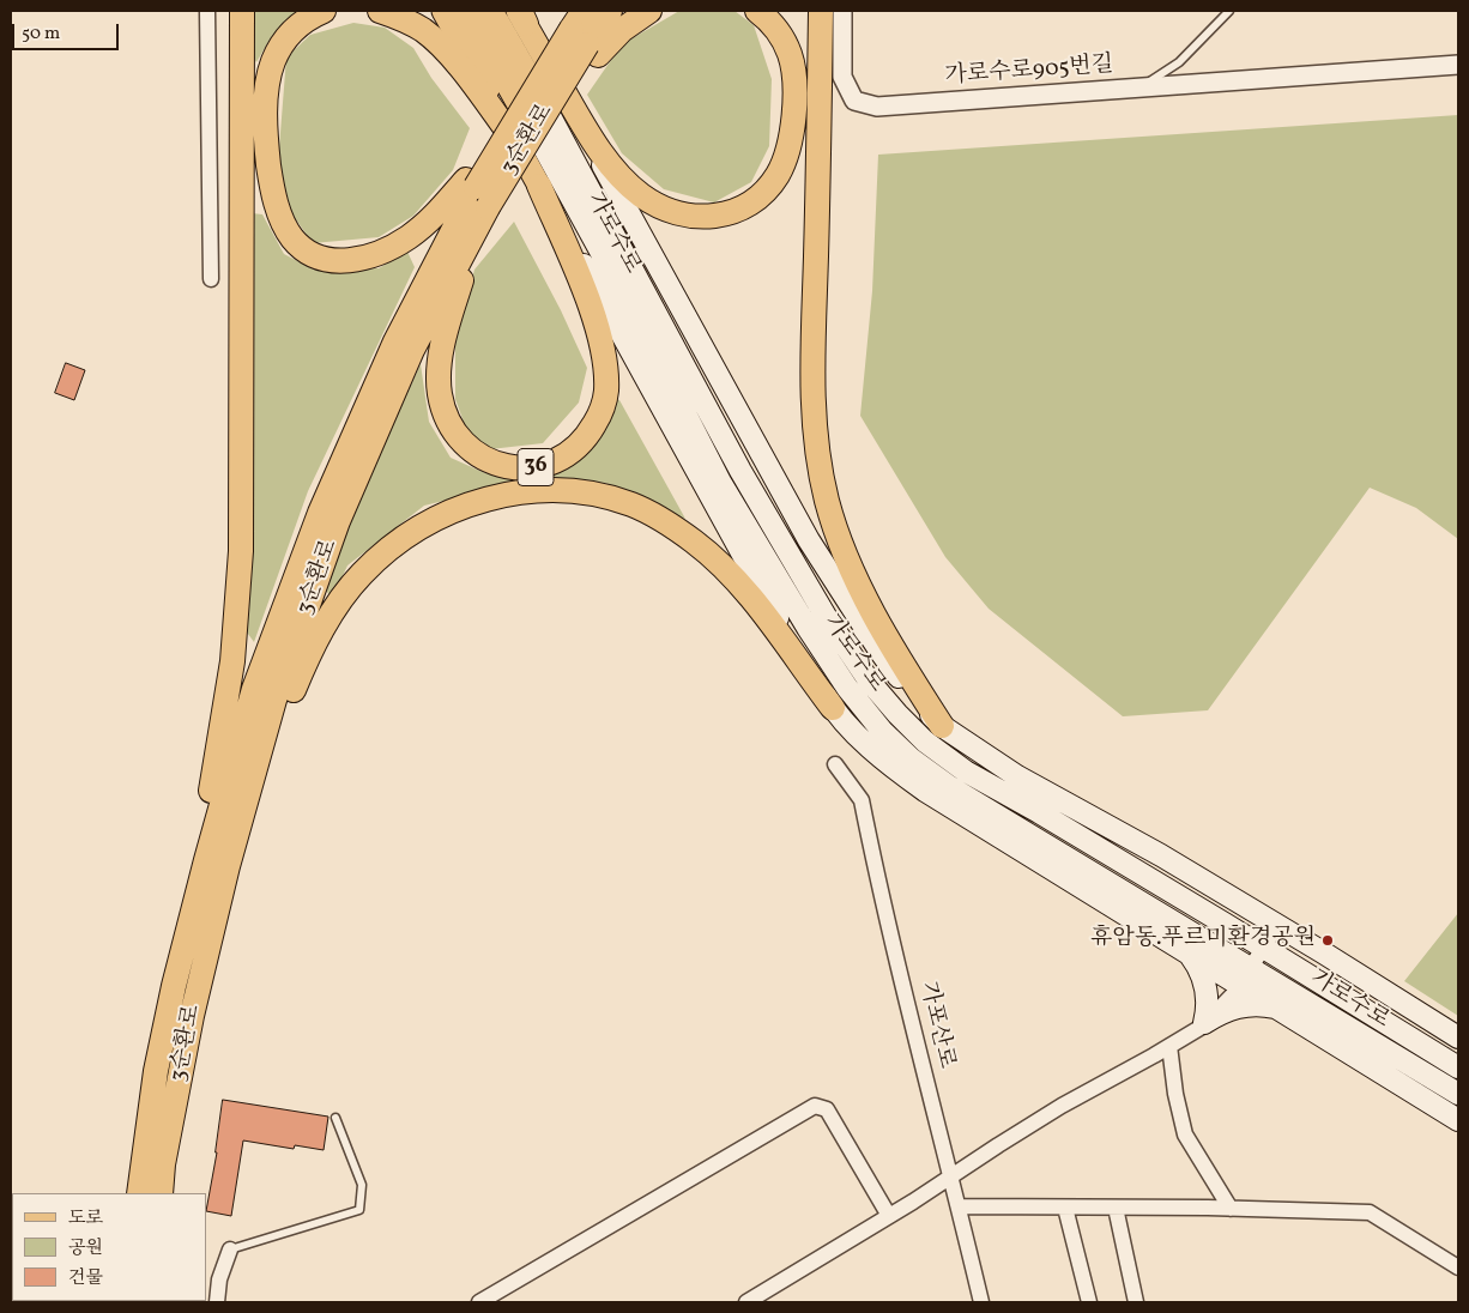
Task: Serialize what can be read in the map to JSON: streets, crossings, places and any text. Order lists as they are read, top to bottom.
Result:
{
  "streets": {
    "highway": ["3순환로", "36"],
    "main road": ["가로수로"],
    "street": ["가로수로905번길", "가포산로"]
  },
  "crossings": [
    ["3순환로", "가로수로"],
    ["3순환로", "36"],
    ["가로수로", "36"]
  ],
  "places": ["휴암동.푸르미환경공원"],
  "legend": ["도로", "공원", "건물"],
  "scale_bar": "50 m"
}
